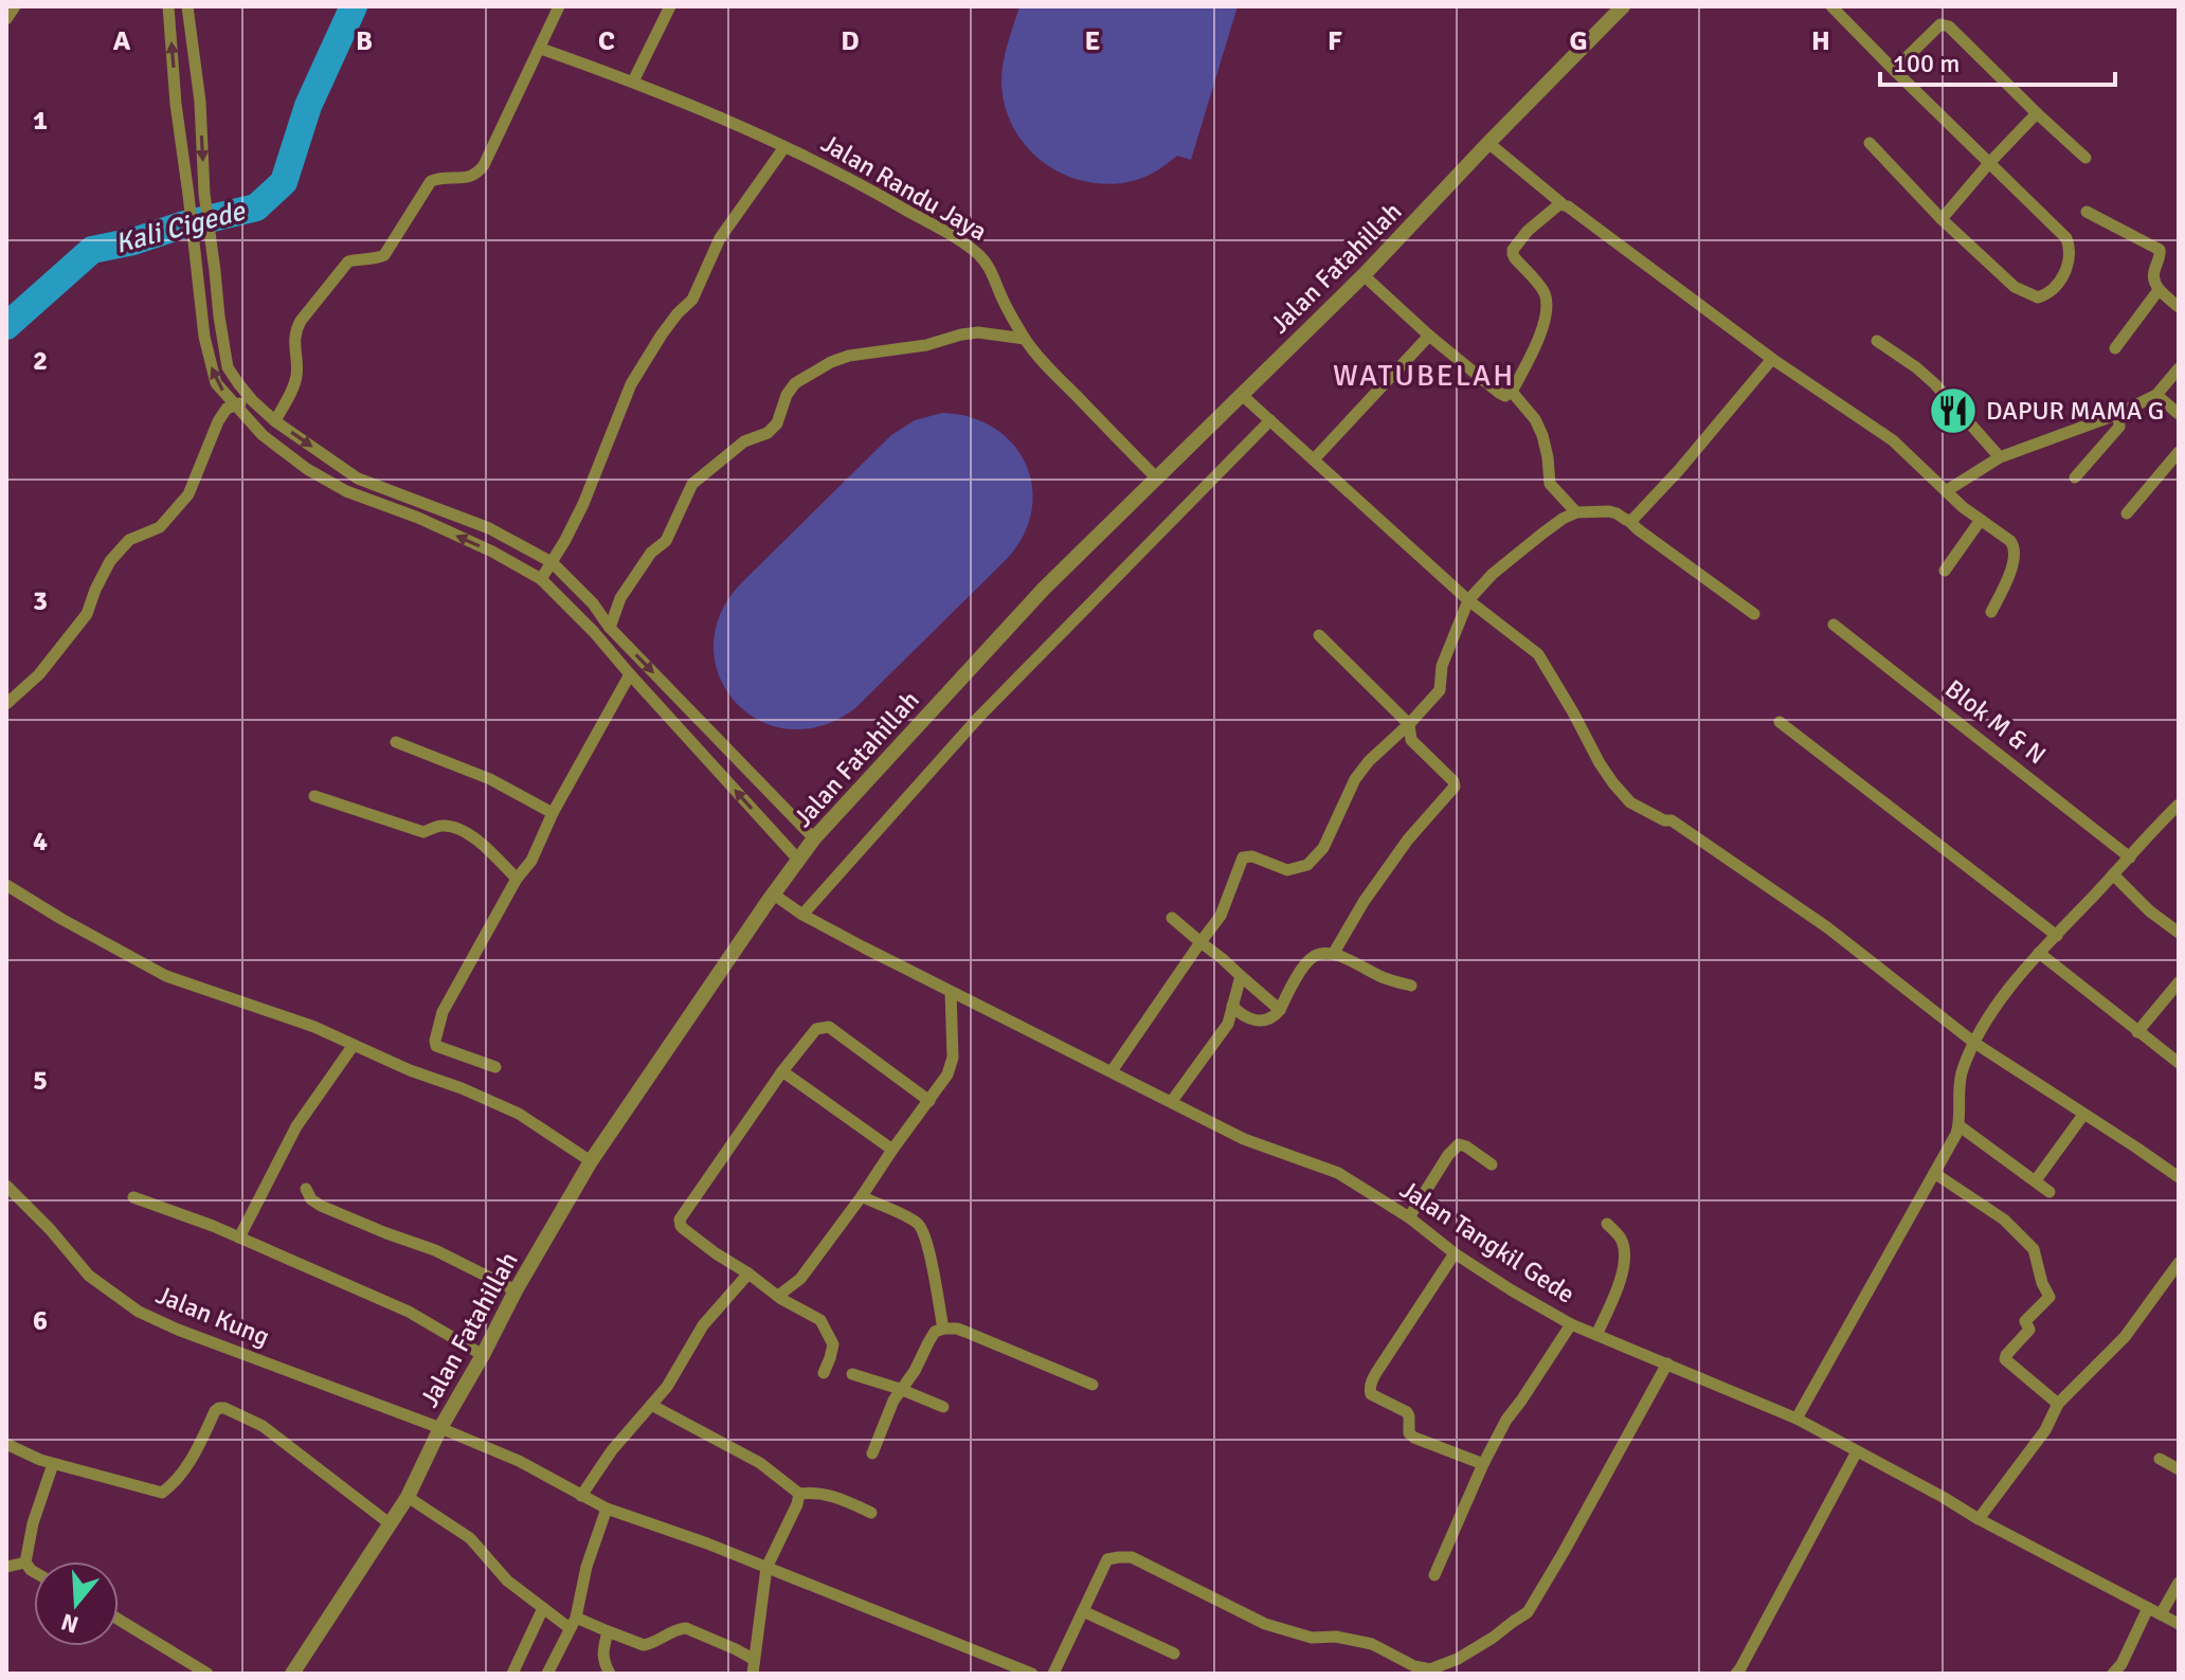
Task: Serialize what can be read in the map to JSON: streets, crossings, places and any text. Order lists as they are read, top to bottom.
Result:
{
  "streets": {
    "street": [
      "Jalan Randu Jaya",
      "Jalan Fatahillah",
      "Blok M & N",
      "Jalan Tangkil Gede",
      "Jalan Kung"
    ]
  },
  "crossings": [
    ["Jalan Randu Jaya", "Jalan Fatahillah"],
    ["Jalan Fatahillah", "Jalan Tangkil Gede"],
    ["Jalan Fatahillah", "Jalan Kung"]
  ],
  "districts": ["WATUBELAH"],
  "water": ["Kali Cigede"],
  "places": {
    "restaurant": ["DAPUR MAMA G"]
  },
  "scale_bar": "100 m",
  "north": "bottom",
  "grid": {
    "columns": [
      "A",
      "B",
      "C",
      "D",
      "E",
      "F",
      "G",
      "H"
    ],
    "rows": [
      "1",
      "2",
      "3",
      "4",
      "5",
      "6"
    ]
  }
}
